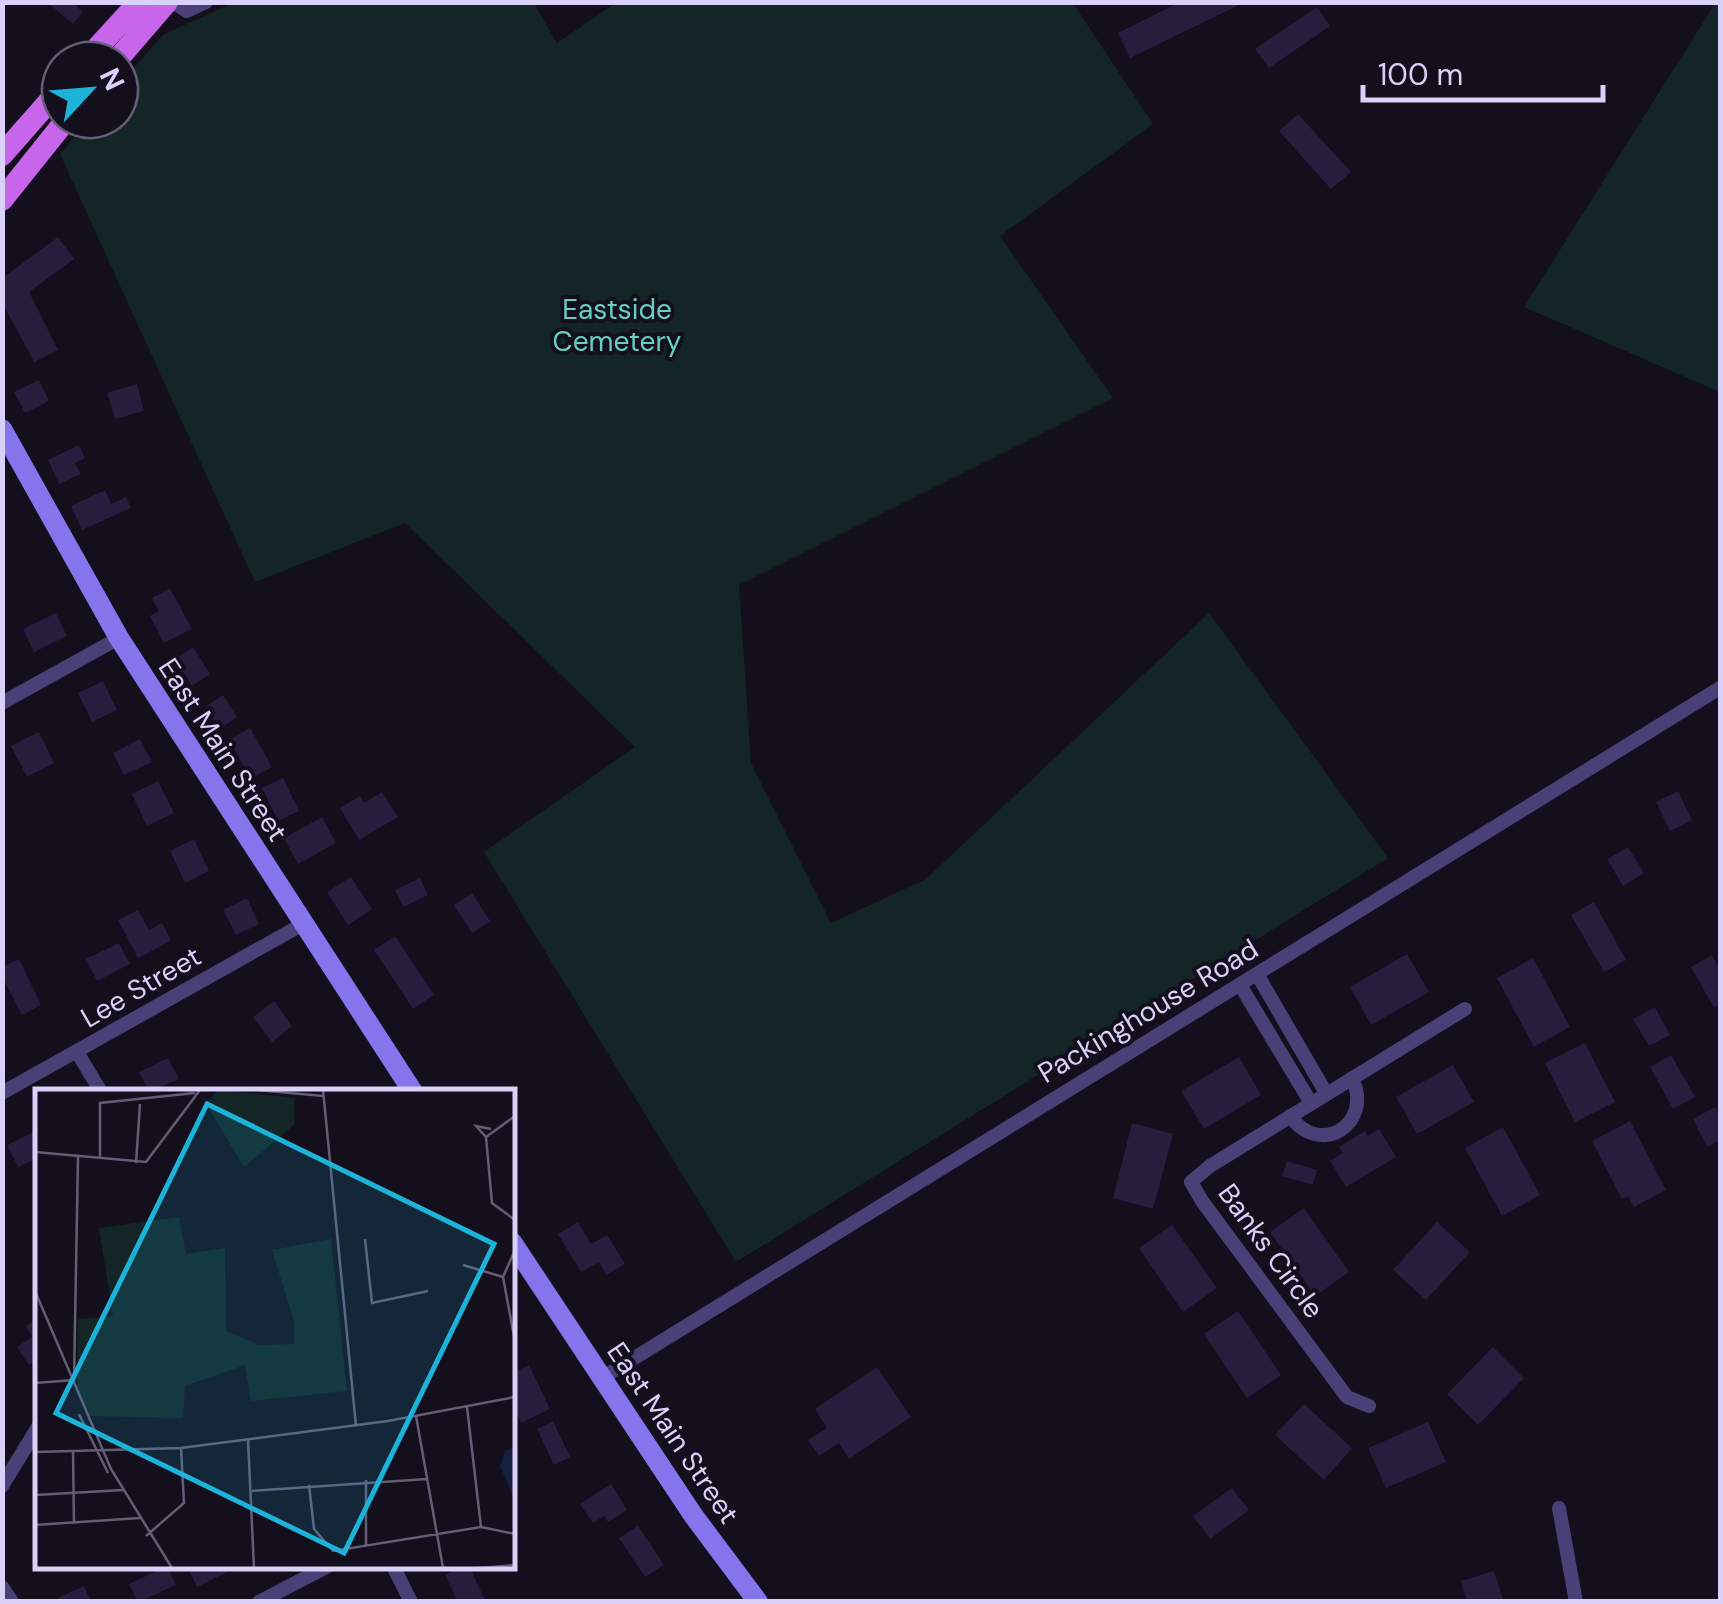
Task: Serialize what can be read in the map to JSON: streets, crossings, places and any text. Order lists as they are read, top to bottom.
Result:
{
  "streets": {
    "main road": ["East Main Street"],
    "street": ["Lee Street", "Packinghouse Road", "Banks Circle"]
  },
  "crossings": [
    ["East Main Street", "Lee Street"],
    ["East Main Street", "Packinghouse Road"]
  ],
  "parks": ["Eastside Cemetery"],
  "scale_bar": "100 m",
  "north": "top right"
}
